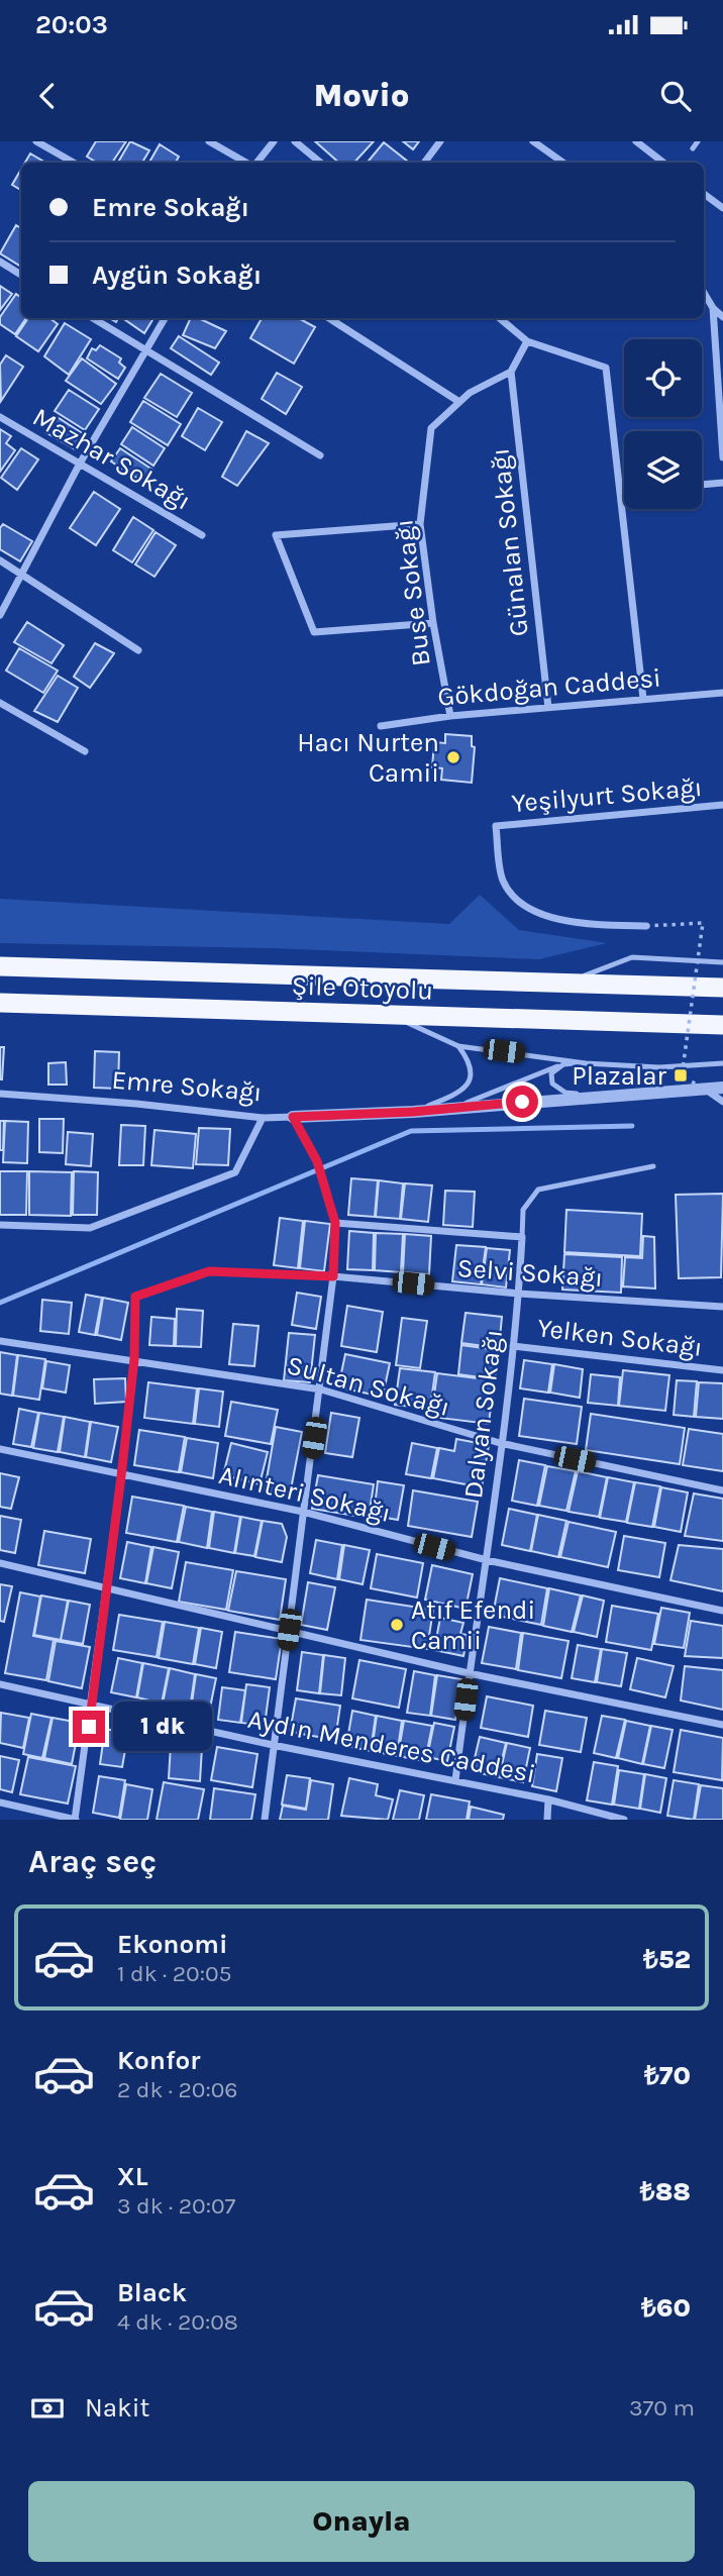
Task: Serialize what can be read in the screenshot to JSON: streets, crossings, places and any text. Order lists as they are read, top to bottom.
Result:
{
  "streets": {
    "highway": ["Şile Otoyolu"],
    "street": [
      "Mazhar Sokağı",
      "Günalan Sokağı",
      "Buse Sokağı",
      "Gökdoğan Caddesi",
      "Yeşilyurt Sokağı",
      "Emre Sokağı",
      "Selvi Sokağı",
      "Yelken Sokağı",
      "Sultan Sokağı",
      "Dalyan Sokağı",
      "Alınteri Sokağı",
      "Aydın Menderes Caddesi"
    ]
  },
  "crossings": [
    ["Günalan Sokağı", "Buse Sokağı"],
    ["Günalan Sokağı", "Gökdoğan Caddesi"],
    ["Buse Sokağı", "Gökdoğan Caddesi"],
    ["Selvi Sokağı", "Sultan Sokağı"],
    ["Selvi Sokağı", "Dalyan Sokağı"],
    ["Yelken Sokağı", "Dalyan Sokağı"],
    ["Sultan Sokağı", "Dalyan Sokağı"],
    ["Dalyan Sokağı", "Alınteri Sokağı"],
    ["Dalyan Sokağı", "Aydın Menderes Caddesi"]
  ],
  "places": {
    "other": ["Hacı Nurten Camii", "Atıf Efendi Camii"],
    "transit": ["Plazalar"]
  },
  "page": {
    "status": "20:03",
    "header": "Movio",
    "banner": ["Emre Sokağı", "Aygün Sokağı"],
    "bubble": "1 dk",
    "heading": "Araç seç",
    "list": [
      {
        "name": "Ekonomi",
        "note": "1 dk · 20:05",
        "value": "₺52"
      },
      {
        "name": "Konfor",
        "note": "2 dk · 20:06",
        "value": "₺70"
      },
      {
        "name": "XL",
        "note": "3 dk · 20:07",
        "value": "₺88"
      },
      {
        "name": "Black",
        "note": "4 dk · 20:08",
        "value": "₺60"
      }
    ],
    "pay": ["Nakit", "370 m"],
    "buttons": "Onayla"
  }
}
